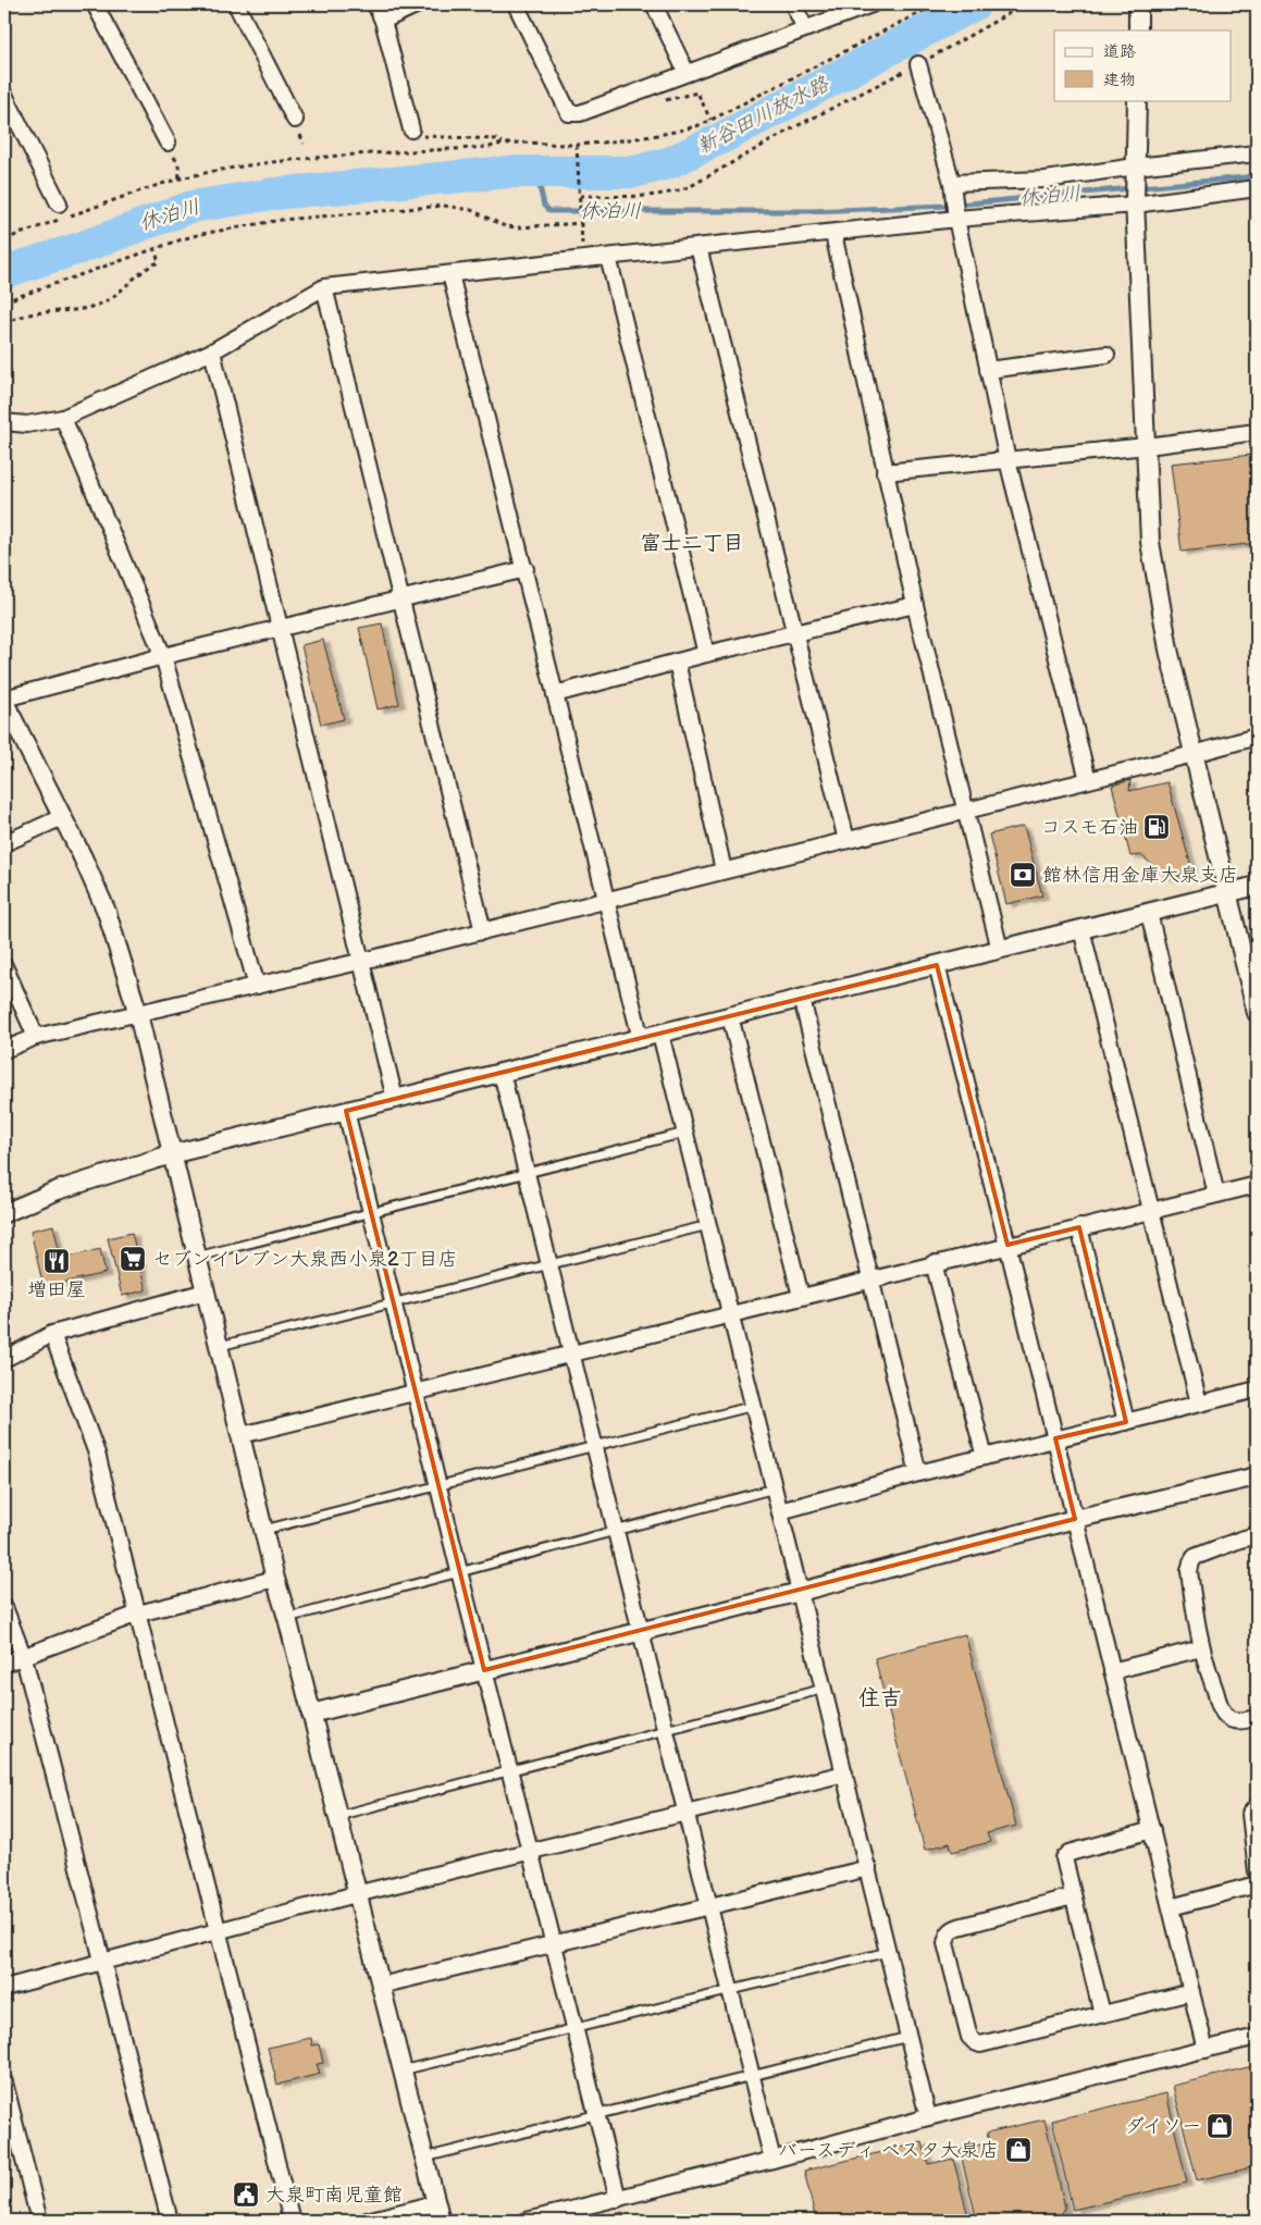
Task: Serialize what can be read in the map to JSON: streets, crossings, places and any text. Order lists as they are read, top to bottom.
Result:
{
  "districts": ["富士二丁目", "住吉"],
  "water": ["新谷田川放水路", "休泊川"],
  "places": {
    "fuel station": ["コスモ石油"],
    "bank": ["館林信用金庫大泉支店"],
    "supermarket": ["セブンイレブン大泉西小泉2丁目店"],
    "restaurant": ["増田屋"],
    "shop": ["ダイソー", "バースディ ベスタ大泉店"],
    "public building": ["大泉町南児童館"]
  },
  "legend": ["道路", "建物"]
}
